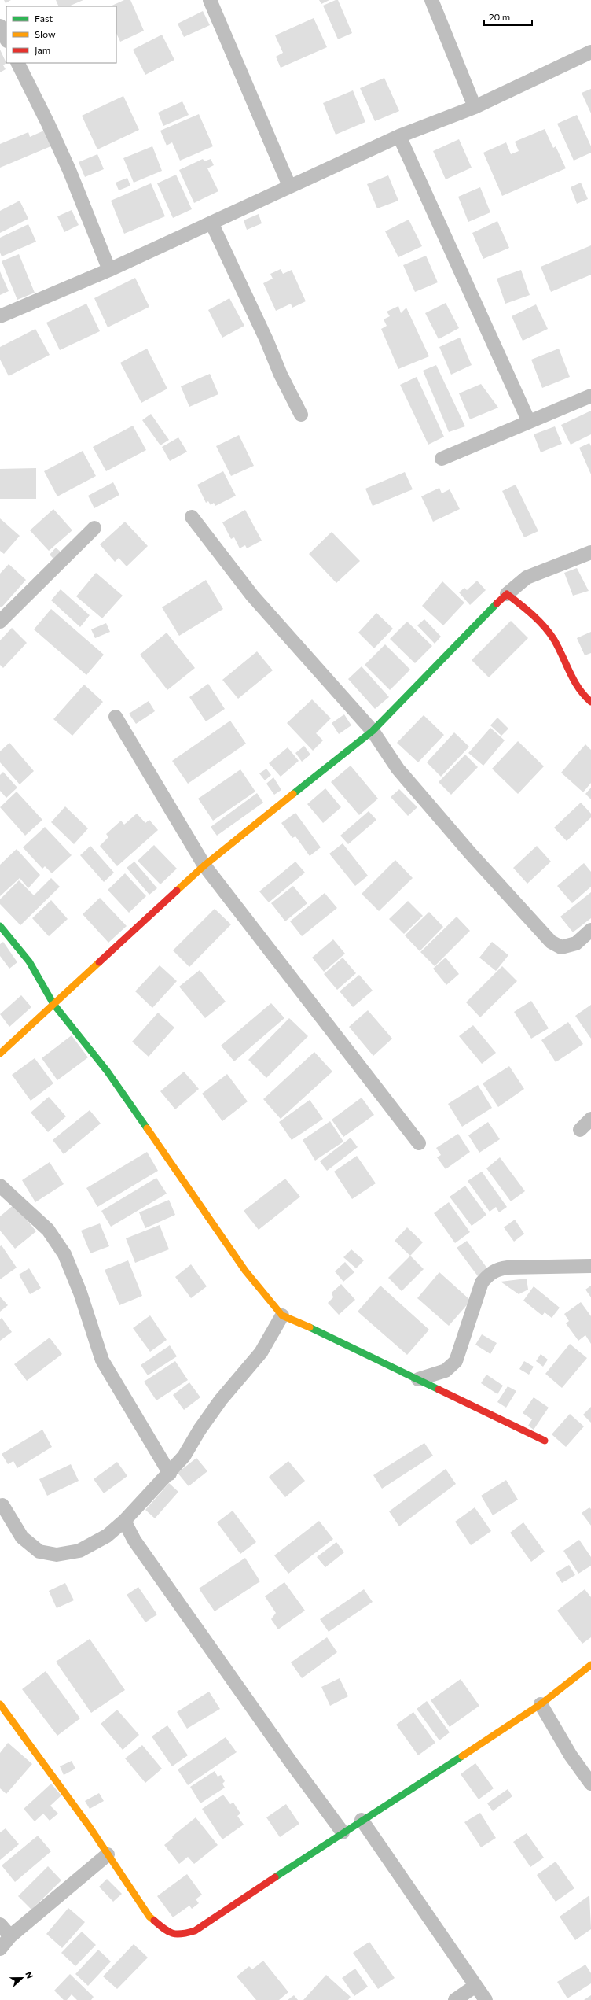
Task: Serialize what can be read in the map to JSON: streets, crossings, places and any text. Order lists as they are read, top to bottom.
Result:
{
  "legend": ["Fast", "Slow", "Jam"],
  "scale_bar": "20 m",
  "north": "right"
}
